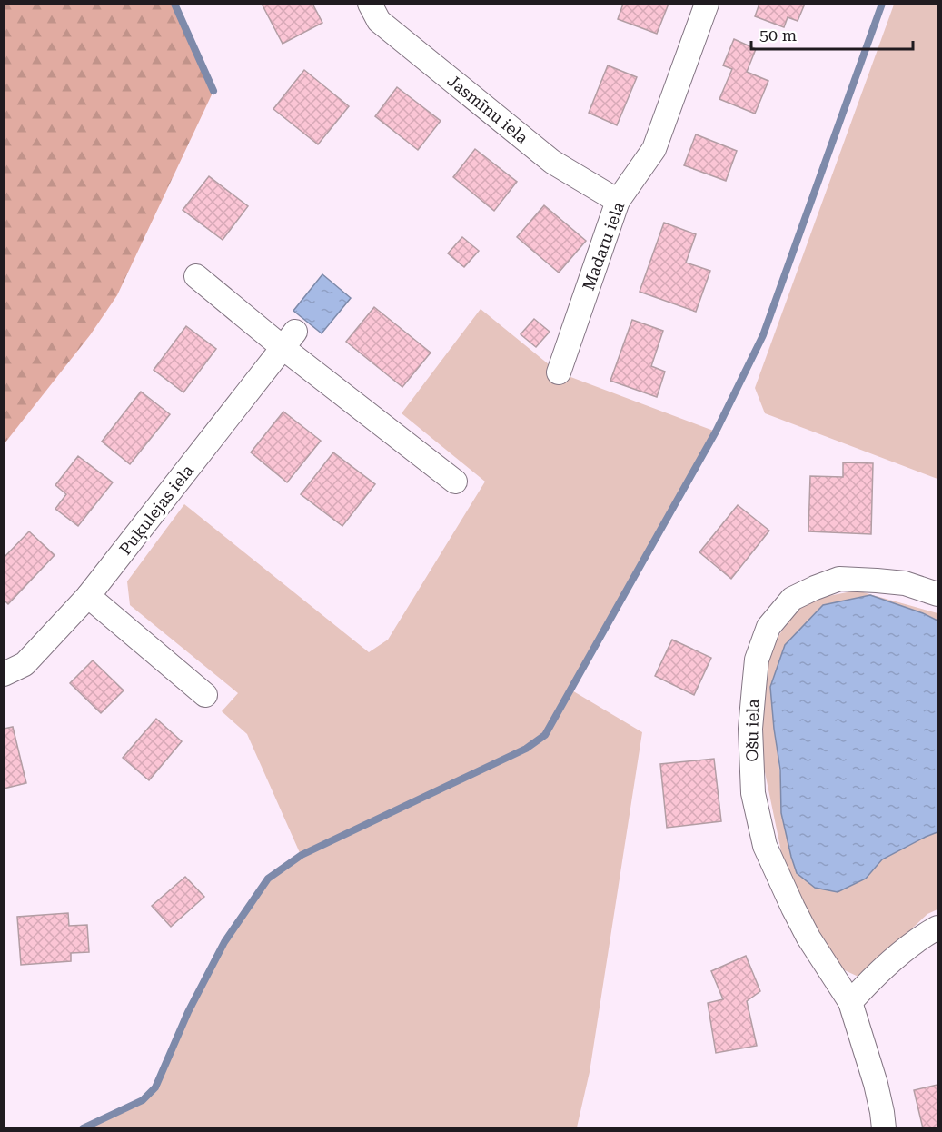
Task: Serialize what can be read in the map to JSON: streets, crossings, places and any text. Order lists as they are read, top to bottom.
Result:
{
  "streets": {
    "street": [
      "Jasmīnu iela",
      "Madaru iela",
      "Puķulejas iela",
      "Ošu iela"
    ]
  },
  "crossings": [
    ["Jasmīnu iela", "Madaru iela"]
  ],
  "scale_bar": "50 m"
}
